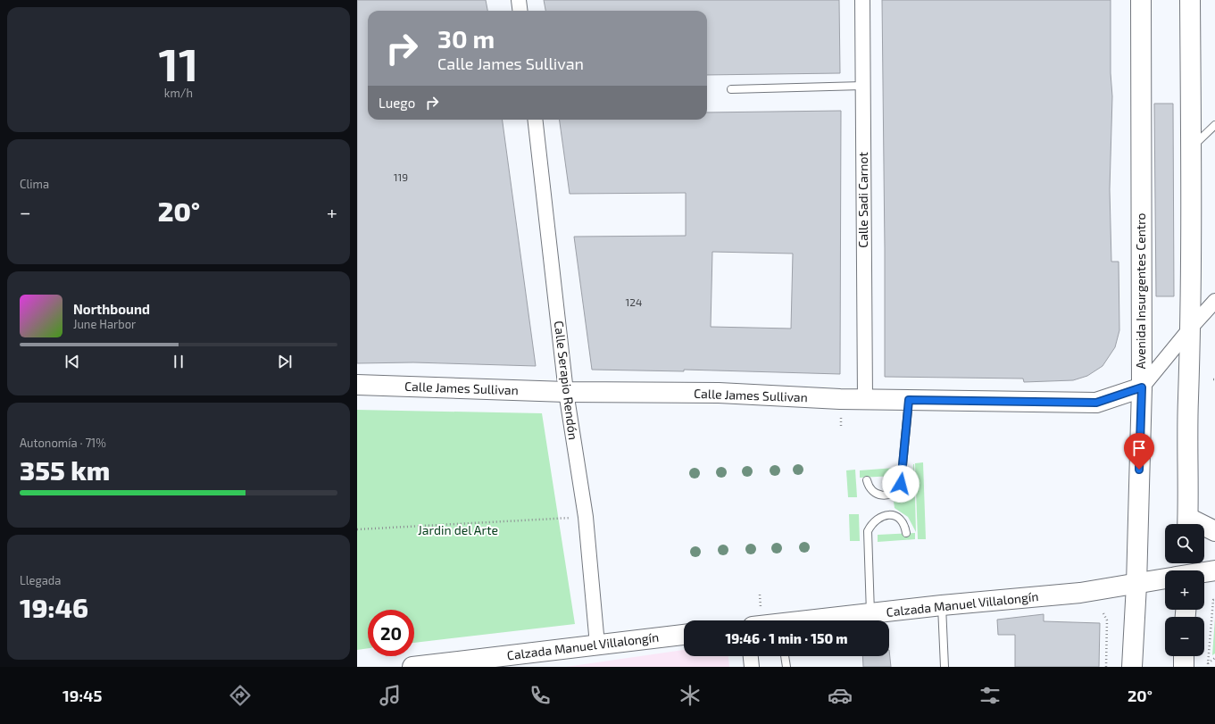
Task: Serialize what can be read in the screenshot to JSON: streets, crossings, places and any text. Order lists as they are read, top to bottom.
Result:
{
  "streets": {
    "main road": ["Avenida Insurgentes Centro", "Calle James Sullivan", "Calzada Manuel Villalongín"],
    "street": ["Calle Sadi Carnot", "Calle Serapio Rendón"]
  },
  "crossings": [
    ["Calle Sadi Carnot", "Calle James Sullivan"],
    ["Avenida Insurgentes Centro", "Calle James Sullivan"],
    ["Avenida Insurgentes Centro", "Calzada Manuel Villalongín"],
    ["Calle Serapio Rendón", "Calle James Sullivan"],
    ["Calle Serapio Rendón", "Calzada Manuel Villalongín"]
  ],
  "parks": ["Jardin del Arte"],
  "house_numbers": ["119", "124"],
  "page": {
    "tile": [
      ["11", "km/h"],
      "Clima",
      ["Autonomía · 71%", "355 km"],
      ["Llegada", "19:46"]
    ],
    "turn": ["30 m", "Calle James Sullivan"],
    "then": "Luego",
    "heat": ["−", "20°", "+"],
    "song": ["Northbound", "June Harbor"],
    "map_buttons": ["+", "−"],
    "limit": "20",
    "trip": "19:46 · 1 min · 150 m",
    "tabs": ["19:45", "20°"]
  }
}
